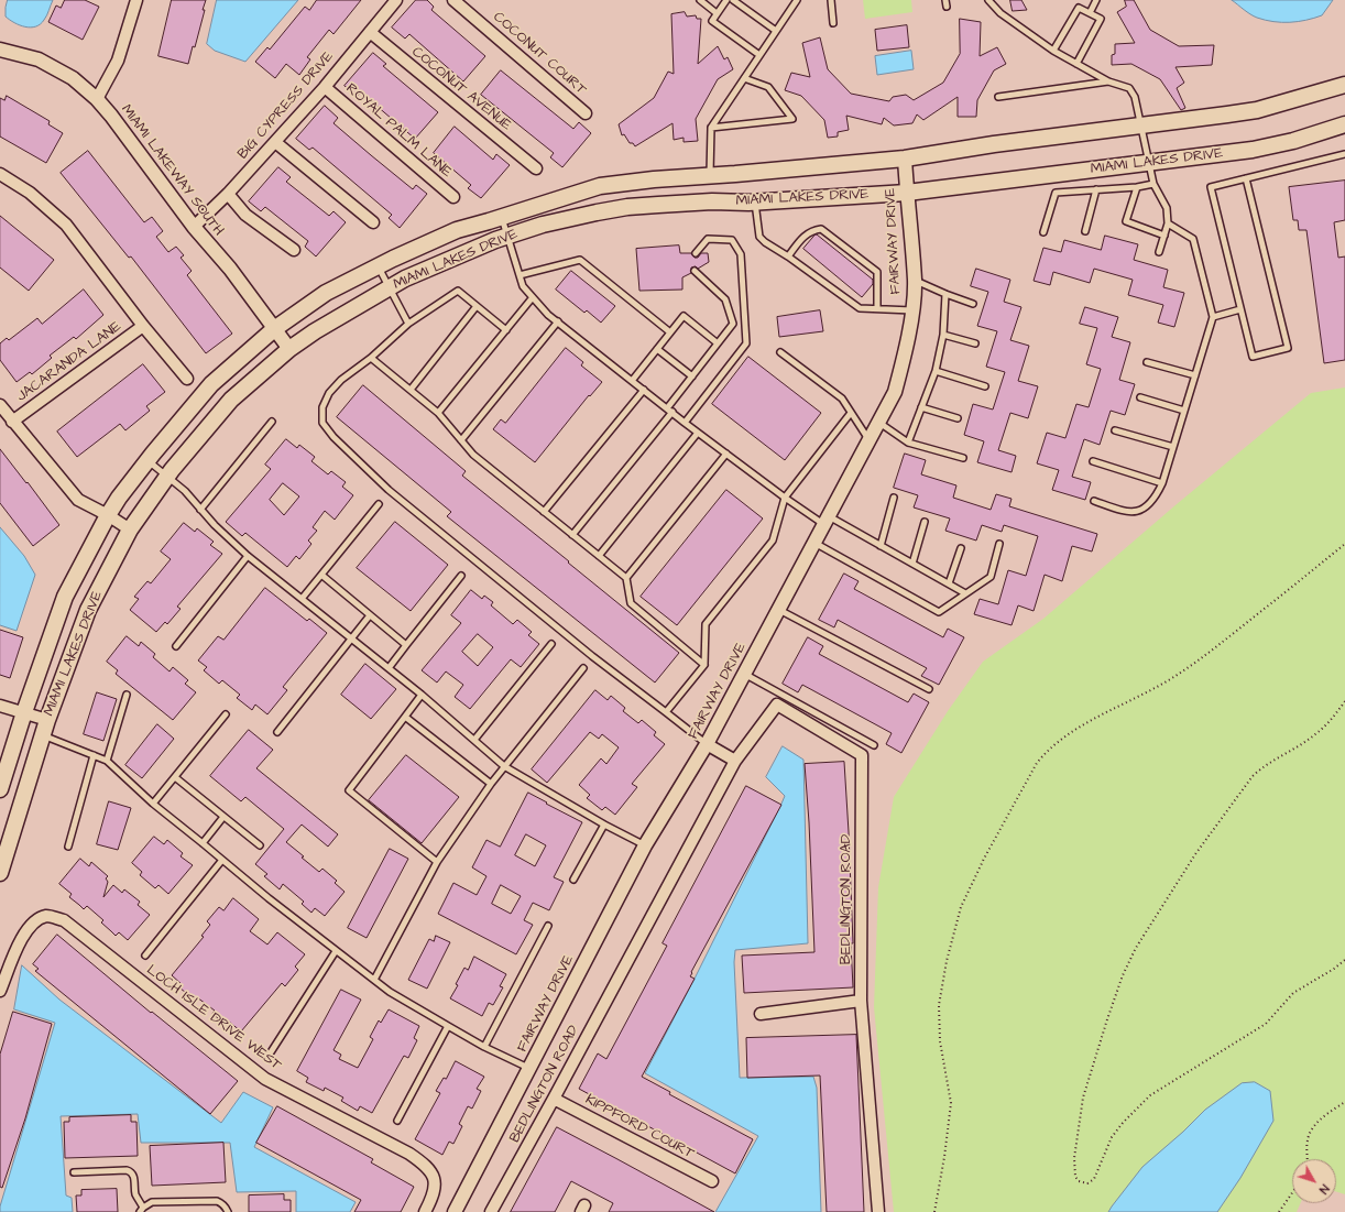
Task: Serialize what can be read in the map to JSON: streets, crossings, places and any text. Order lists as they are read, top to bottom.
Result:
{
  "streets": {
    "main road": ["MIAMI LAKES DRIVE"],
    "street": [
      "COCONUT COURT",
      "COCONUT AVENUE",
      "BIG CYPRESS DRIVE",
      "ROYAL PALM LANE",
      "MIAMI LAKEWAY SOUTH",
      "FAIRWAY DRIVE",
      "JACARANDA LANE",
      "BEDLINGTON ROAD",
      "LOCH ISLE DRIVE WEST",
      "KIPPFORD COURT"
    ]
  },
  "crossings": [
    ["COCONUT AVENUE", "BIG CYPRESS DRIVE"],
    ["BIG CYPRESS DRIVE", "ROYAL PALM LANE"],
    ["BIG CYPRESS DRIVE", "MIAMI LAKEWAY SOUTH"],
    ["MIAMI LAKES DRIVE", "MIAMI LAKEWAY SOUTH"],
    ["MIAMI LAKES DRIVE", "FAIRWAY DRIVE"],
    ["MIAMI LAKES DRIVE", "JACARANDA LANE"],
    ["BEDLINGTON ROAD", "KIPPFORD COURT"]
  ],
  "north": "bottom right"
}
